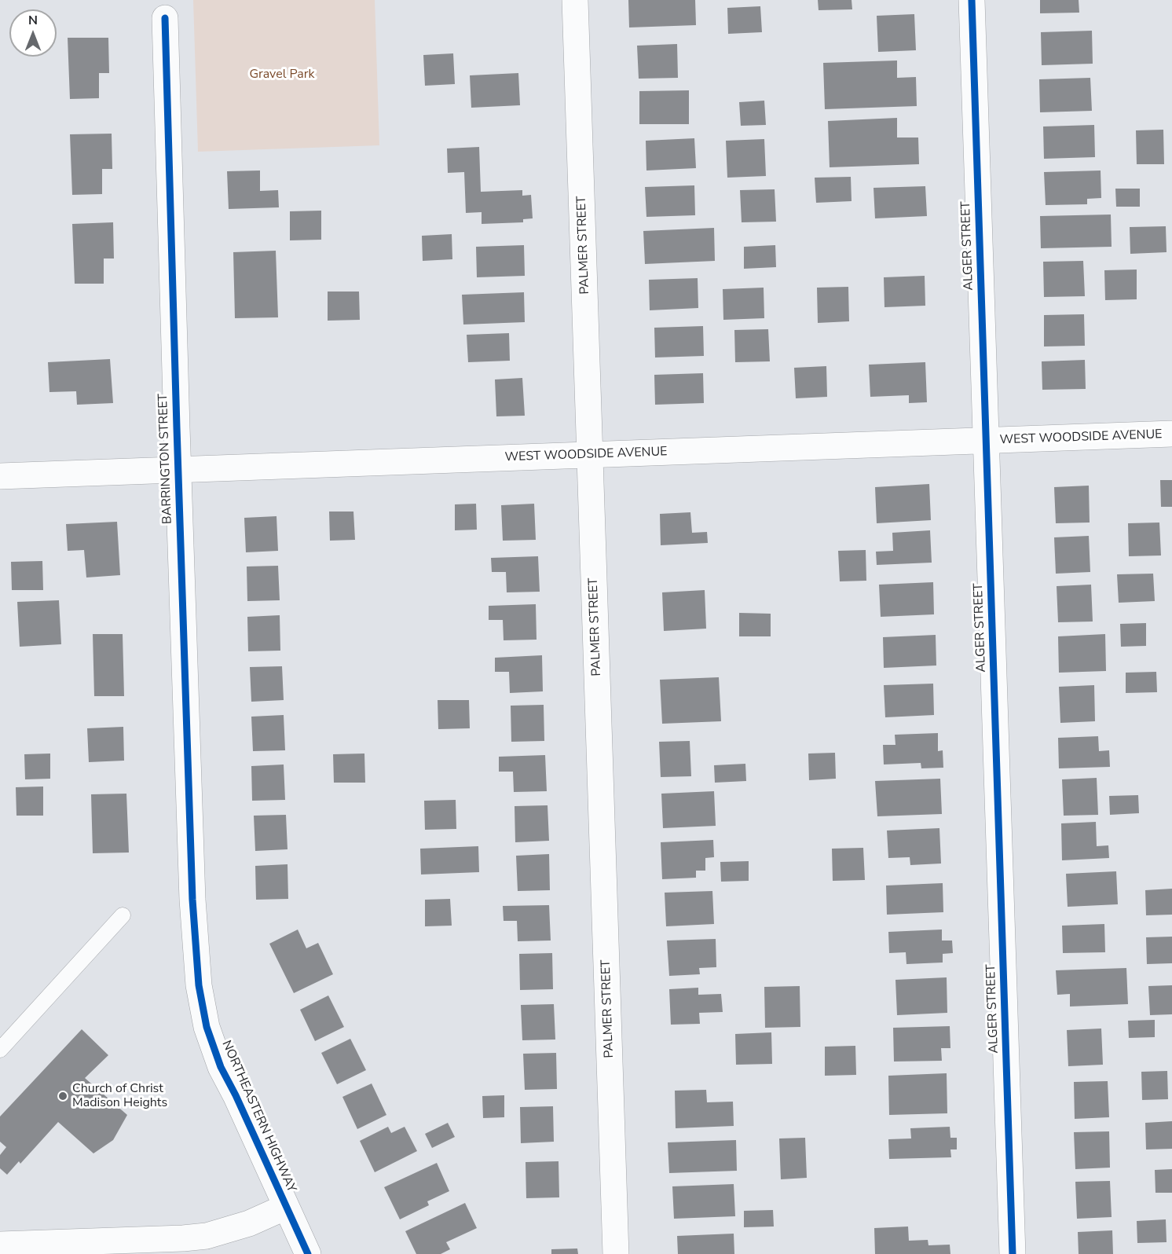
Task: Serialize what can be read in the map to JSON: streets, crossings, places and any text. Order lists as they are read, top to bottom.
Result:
{
  "streets": {
    "street": [
      "PALMER STREET",
      "ALGER STREET",
      "WEST WOODSIDE AVENUE",
      "BARRINGTON STREET",
      "NORTHEASTERN HIGHWAY"
    ]
  },
  "crossings": [
    ["PALMER STREET", "WEST WOODSIDE AVENUE"],
    ["ALGER STREET", "WEST WOODSIDE AVENUE"],
    ["WEST WOODSIDE AVENUE", "BARRINGTON STREET"],
    ["BARRINGTON STREET", "NORTHEASTERN HIGHWAY"]
  ],
  "parks": ["Gravel Park"],
  "places": ["Church of Christ Madison Heights"],
  "north": "top"
}
